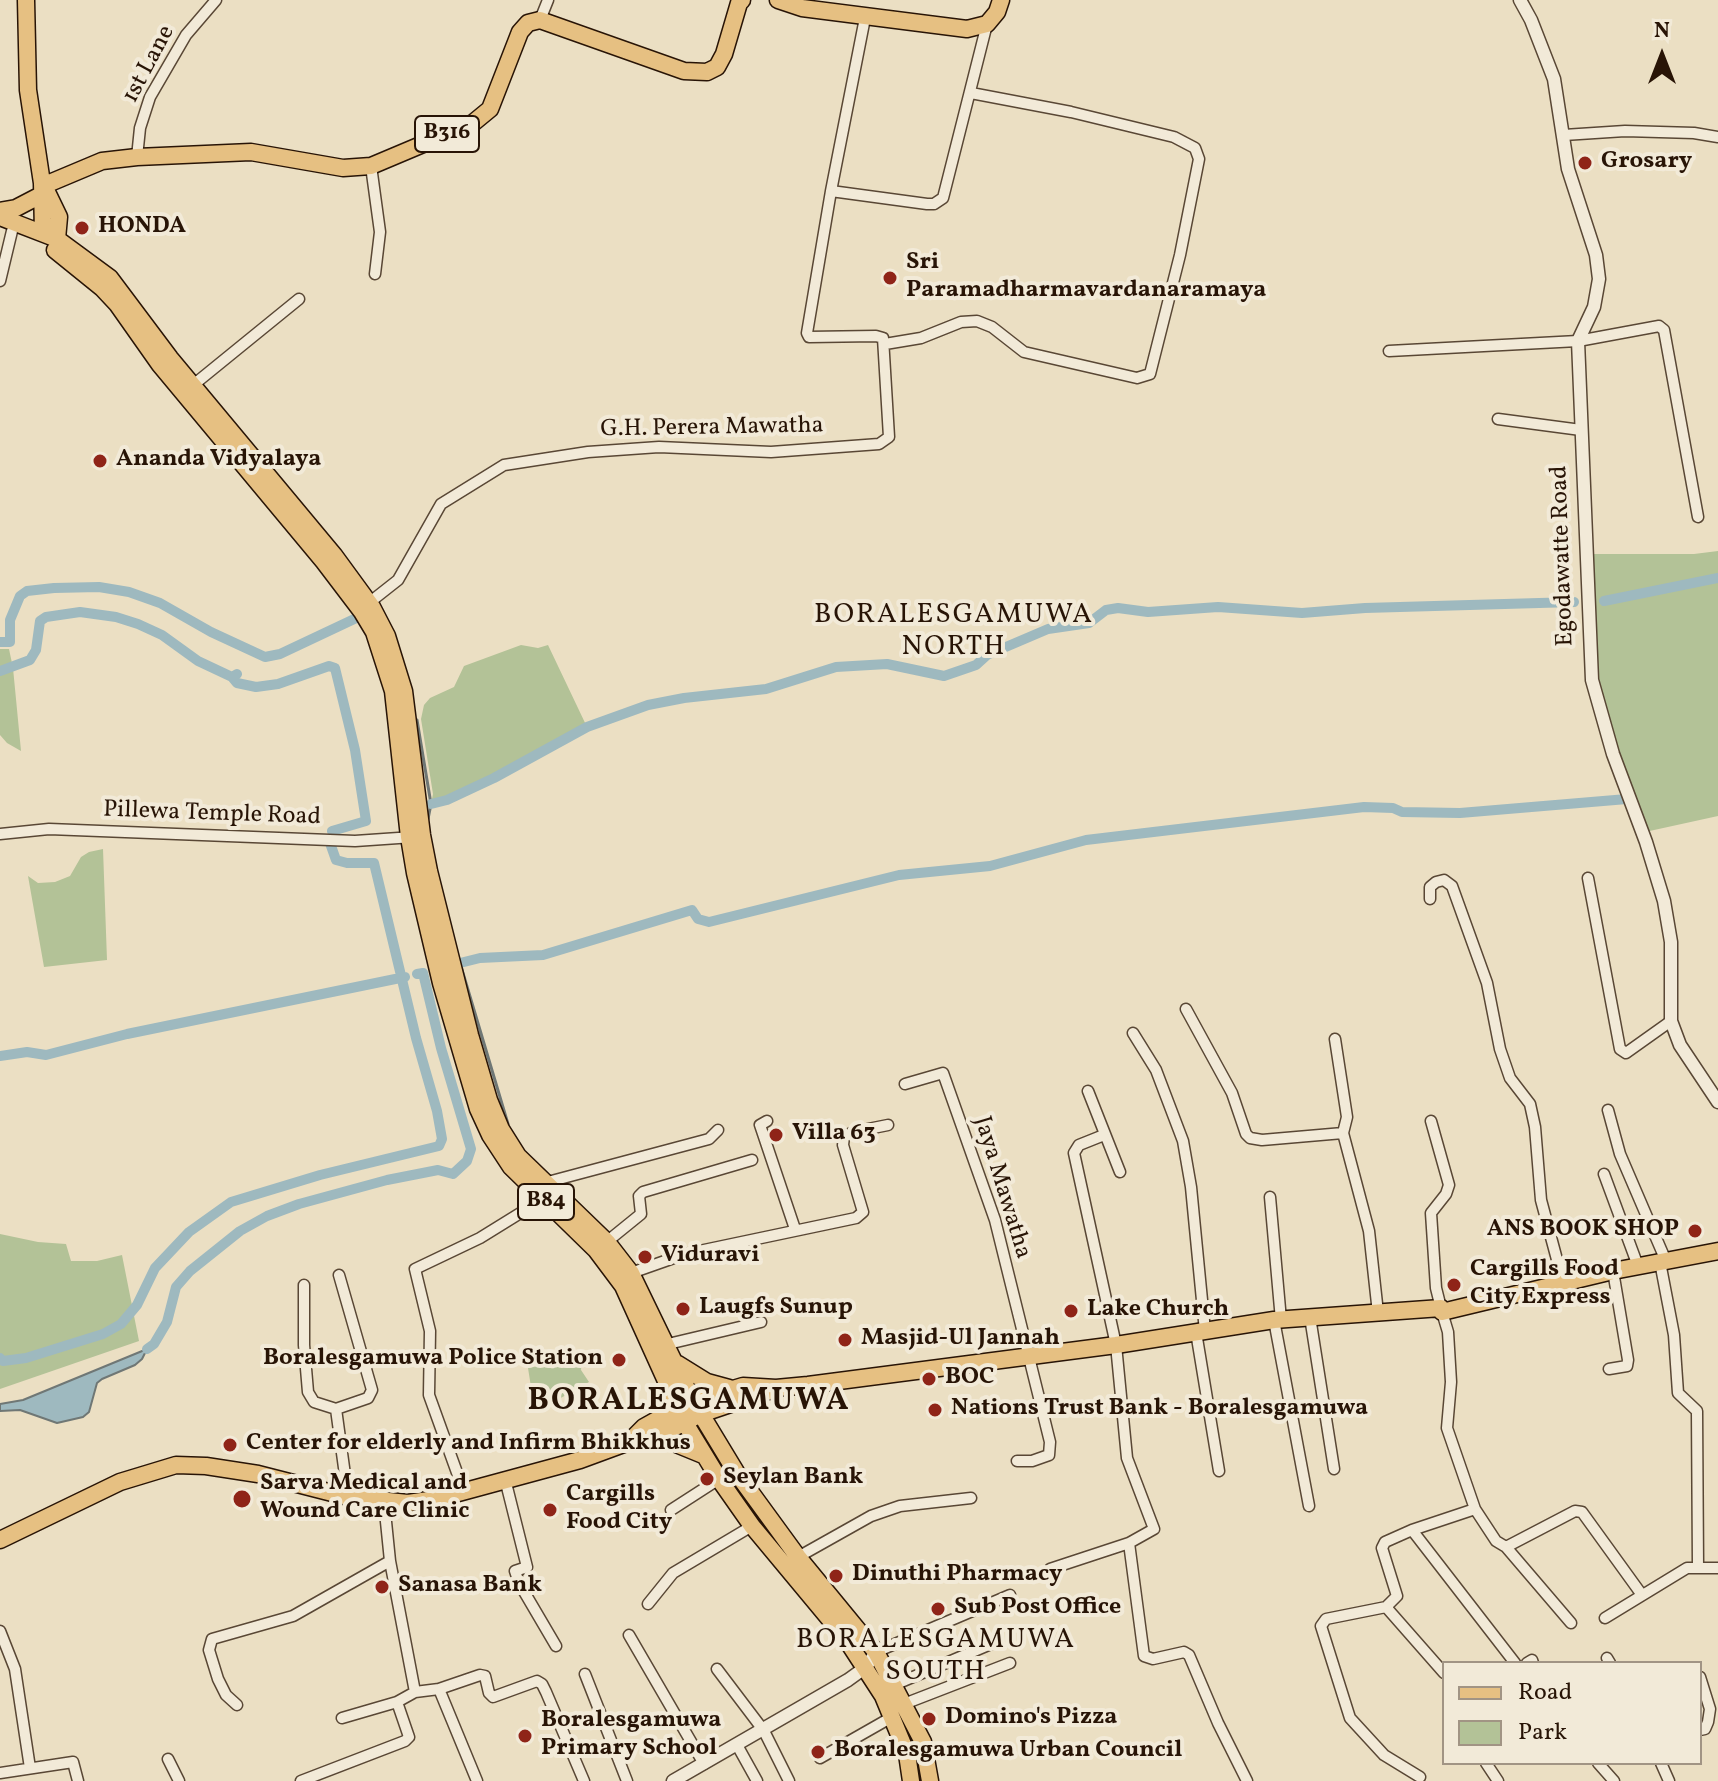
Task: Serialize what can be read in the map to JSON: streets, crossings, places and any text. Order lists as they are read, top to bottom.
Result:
{
  "streets": {
    "main road": ["B316", "B84"],
    "street": [
      "1st Lane",
      "G.H. Perera Mawatha",
      "Egodawatte Road",
      "Pillewa Temple Road",
      "Jaya Mawatha"
    ]
  },
  "crossings": [
    ["1st Lane", "B316"],
    ["G.H. Perera Mawatha", "B84"],
    ["Pillewa Temple Road", "B84"]
  ],
  "districts": ["BORALESGAMUWA NORTH", "BORALESGAMUWA", "BORALESGAMUWA SOUTH"],
  "places": [
    "Grosary",
    "HONDA",
    "Sri Paramadharmavardanaramaya",
    "Ananda Vidyalaya",
    "Villa 63",
    "ANS BOOK SHOP",
    "Viduravi",
    "Cargills Food City Express",
    "Laugfs Sunup",
    "Lake Church",
    "Masjid-Ul Jannah",
    "Boralesgamuwa Police Station",
    "BOC",
    "Nations Trust Bank - Boralesgamuwa",
    "Center for elderly and Infirm Bhikkhus",
    "Seylan Bank",
    "Sarva Medical and Wound Care Clinic",
    "Cargills Food City",
    "Dinuthi Pharmacy",
    "Sanasa Bank",
    "Sub Post Office",
    "Domino's Pizza",
    "Boralesgamuwa Primary School",
    "Boralesgamuwa Urban Council"
  ],
  "legend": ["Road", "Park"],
  "north": "top"
}
